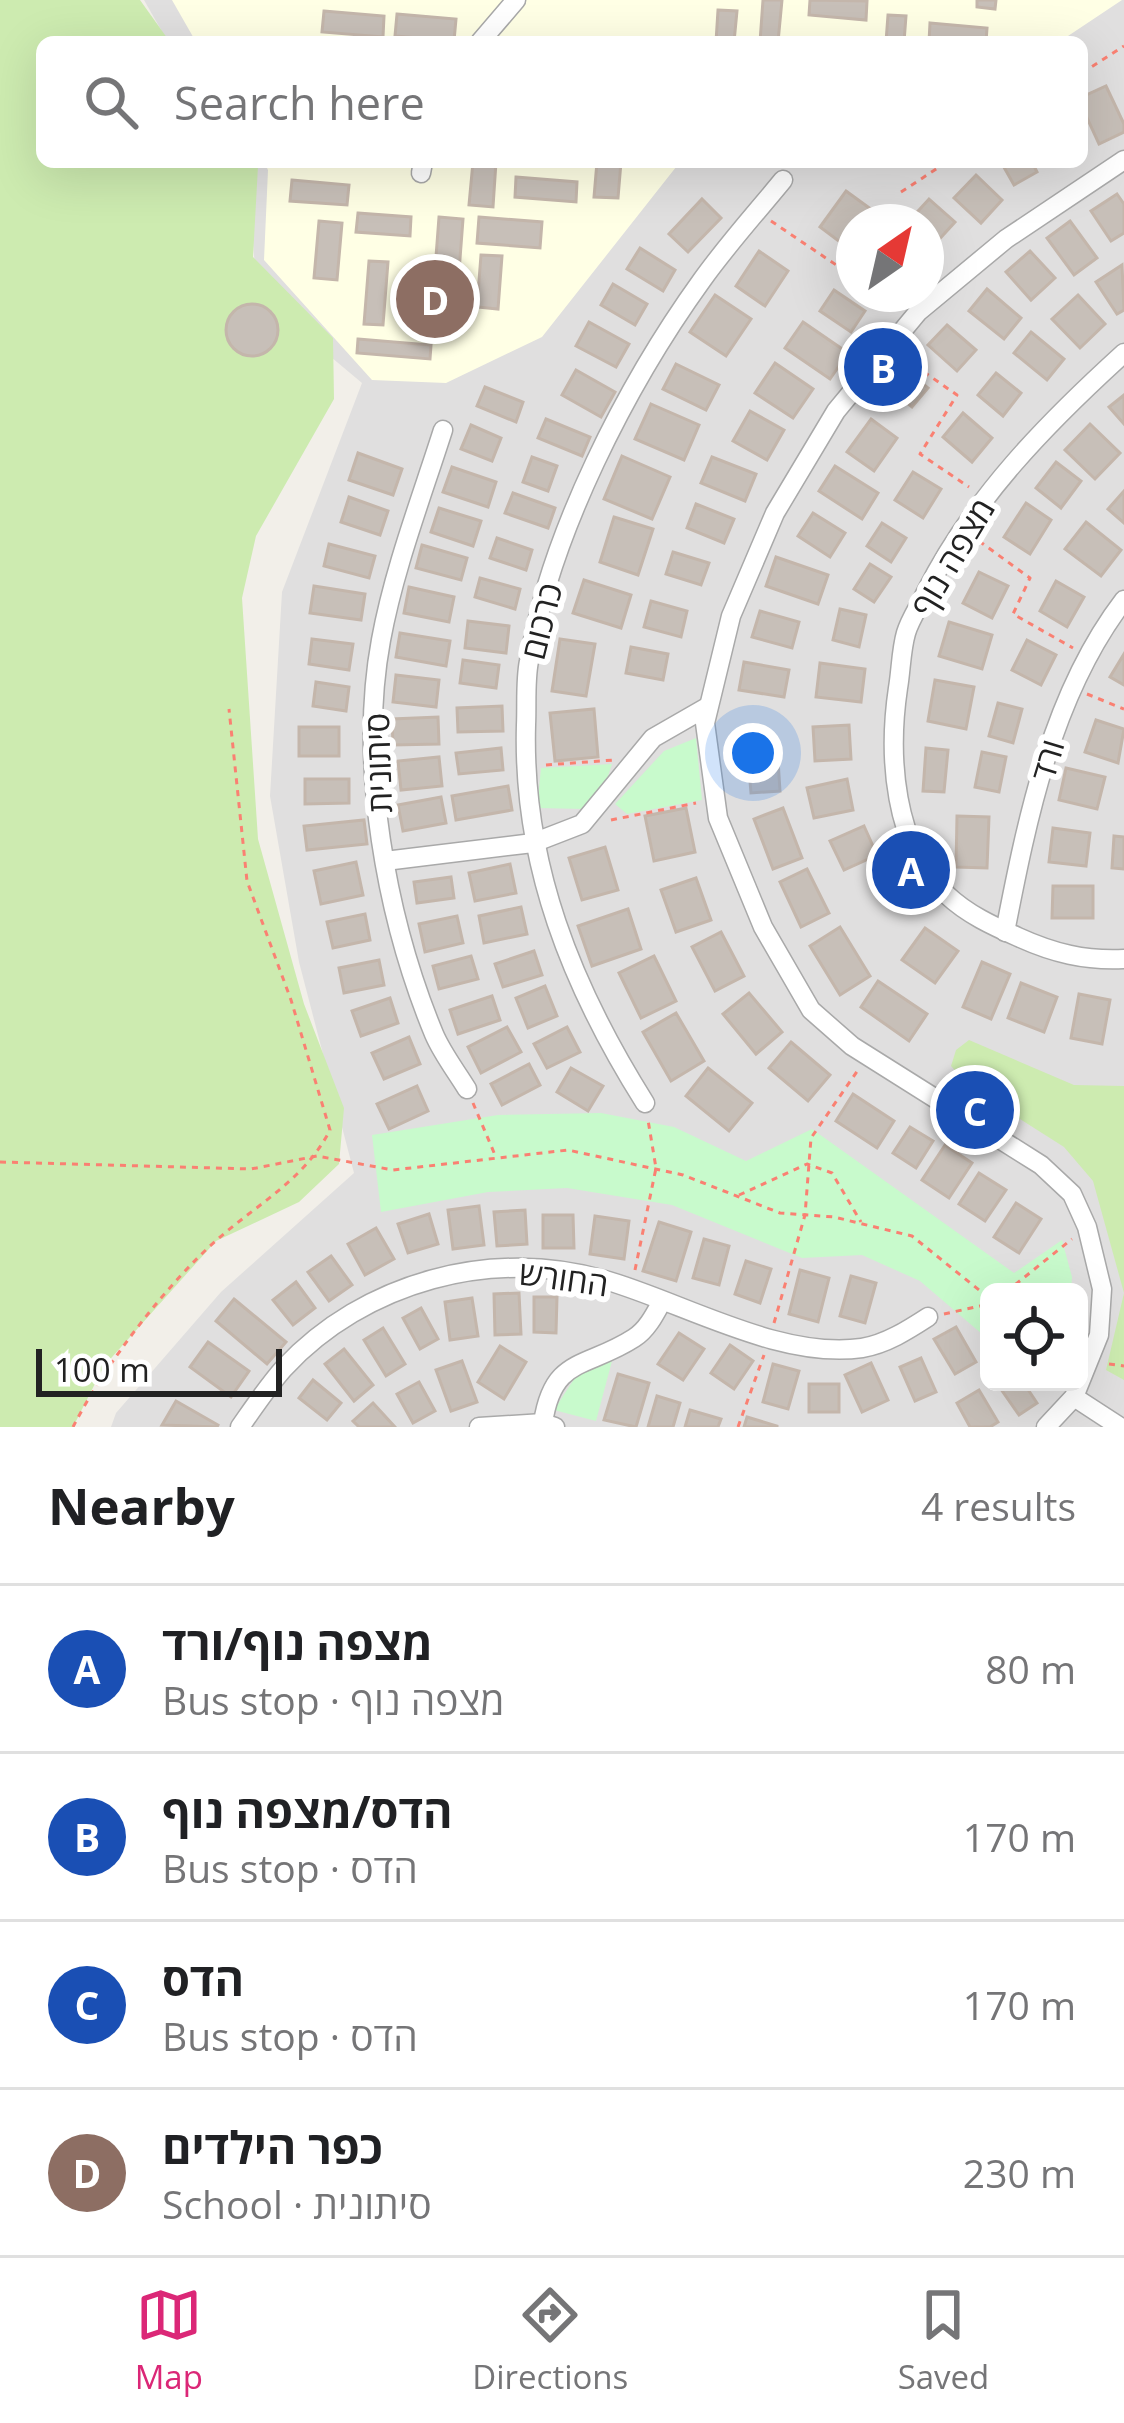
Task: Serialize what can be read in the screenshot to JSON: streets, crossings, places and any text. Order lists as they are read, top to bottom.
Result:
{
  "streets": {
    "street": [
      "מצפה נוף",
      "כרכום",
      "ורד",
      "סיתונית",
      "החורש"
    ]
  },
  "crossings": [
    ["מצפה נוף", "ורד"]
  ],
  "scale_bar": "100 m",
  "north": "top right",
  "page": {
    "search": "Search here",
    "pins": [
      "D",
      "B",
      "A",
      "C"
    ],
    "scale": "100 m",
    "heading": ["Nearby", "4 results"],
    "list": [
      {
        "mark": "A",
        "name": "מצפה נוף/ורד",
        "note": "Bus stop · מצפה נוף",
        "value": "80 m"
      },
      {
        "mark": "B",
        "name": "הדס/מצפה נוף",
        "note": "Bus stop · הדס",
        "value": "170 m"
      },
      {
        "mark": "C",
        "name": "הדס",
        "note": "Bus stop · הדס",
        "value": "170 m"
      },
      {
        "mark": "D",
        "name": "כפר הילדים",
        "note": "School · סיתונית",
        "value": "230 m"
      }
    ],
    "nav": ["Map", "Directions", "Saved"]
  }
}
